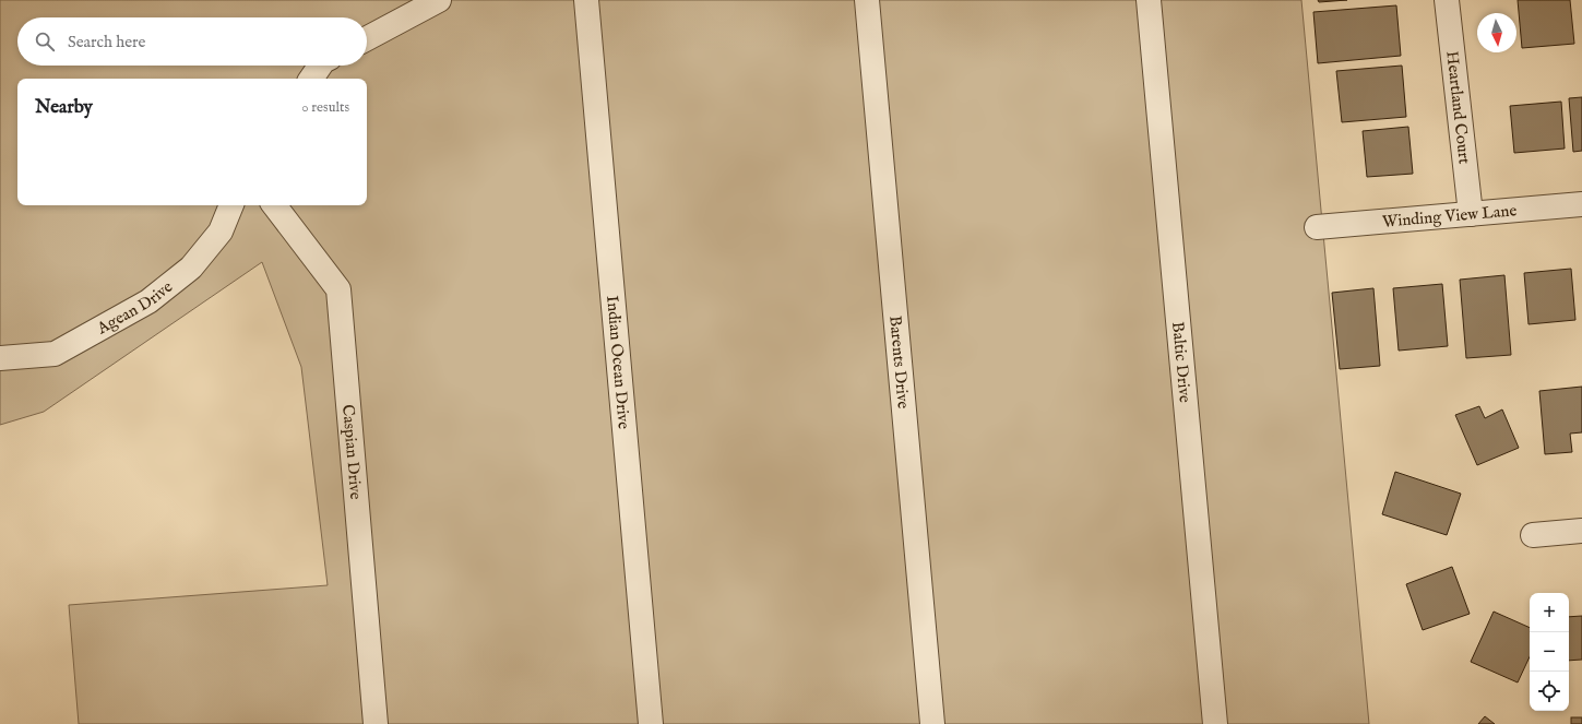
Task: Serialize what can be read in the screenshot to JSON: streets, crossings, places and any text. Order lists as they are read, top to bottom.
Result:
{
  "streets": {
    "street": [
      "Heartland Court",
      "Winding View Lane",
      "Agean Drive",
      "Indian Ocean Drive",
      "Barents Drive",
      "Baltic Drive",
      "Caspian Drive"
    ]
  },
  "crossings": [
    ["Heartland Court", "Winding View Lane"]
  ],
  "north": "bottom",
  "page": {
    "search": "Search here",
    "heading": ["Nearby", "0 results"],
    "map_buttons": ["+", "−"]
  }
}
